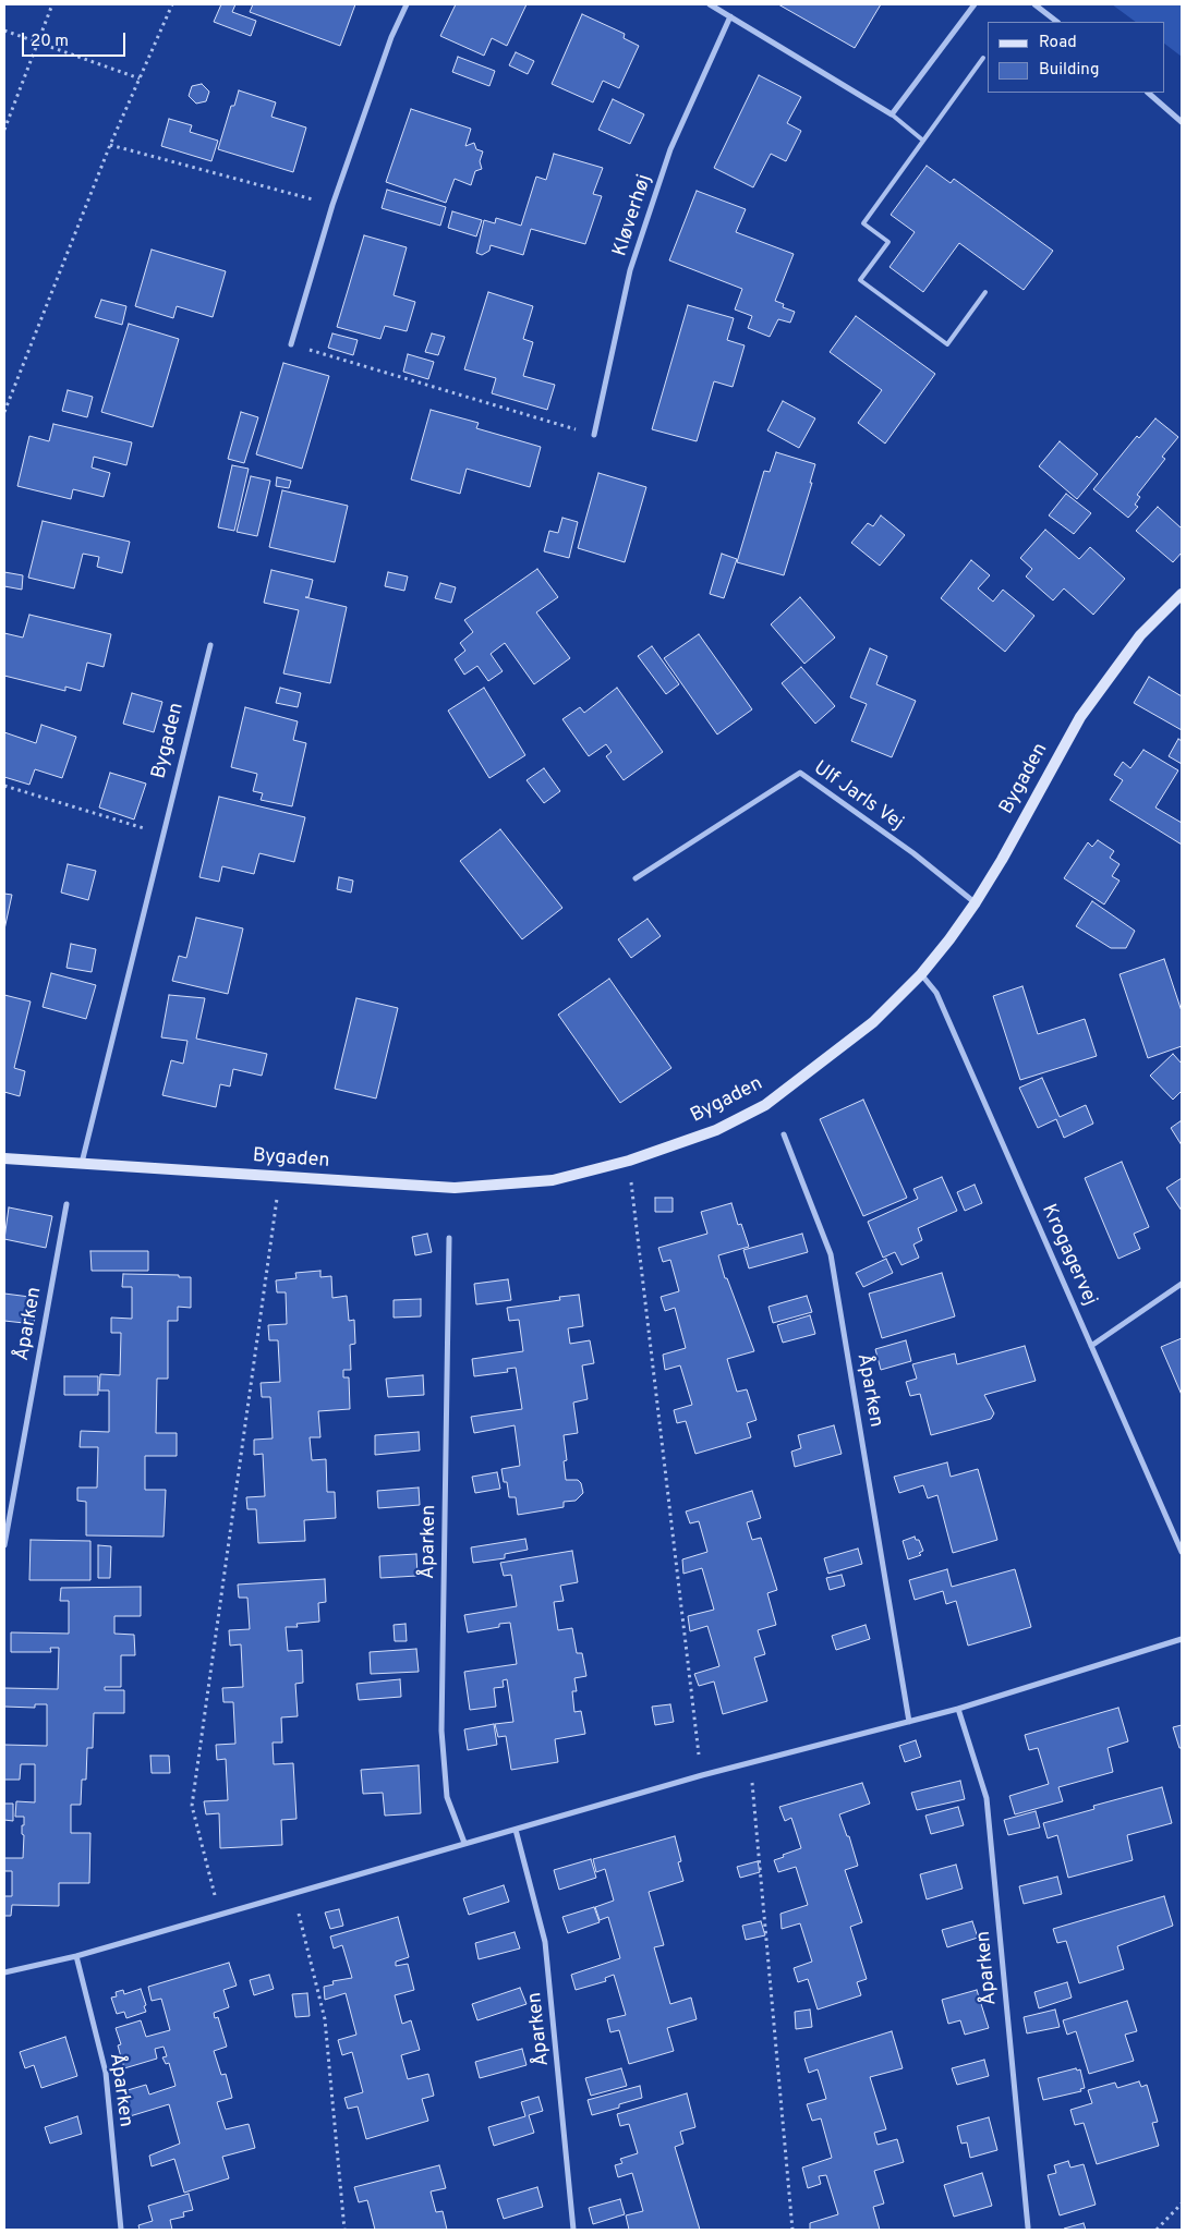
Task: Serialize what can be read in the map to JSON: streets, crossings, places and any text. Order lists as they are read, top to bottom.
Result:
{
  "streets": {
    "street": [
      "Kløverhøj",
      "Bygaden",
      "Ulf Jarls Vej",
      "Krogagervej",
      "Åparken"
    ]
  },
  "crossings": [
    ["Bygaden", "Ulf Jarls Vej"],
    ["Bygaden", "Krogagervej"]
  ],
  "legend": ["Road", "Building"],
  "scale_bar": "20 m"
}
